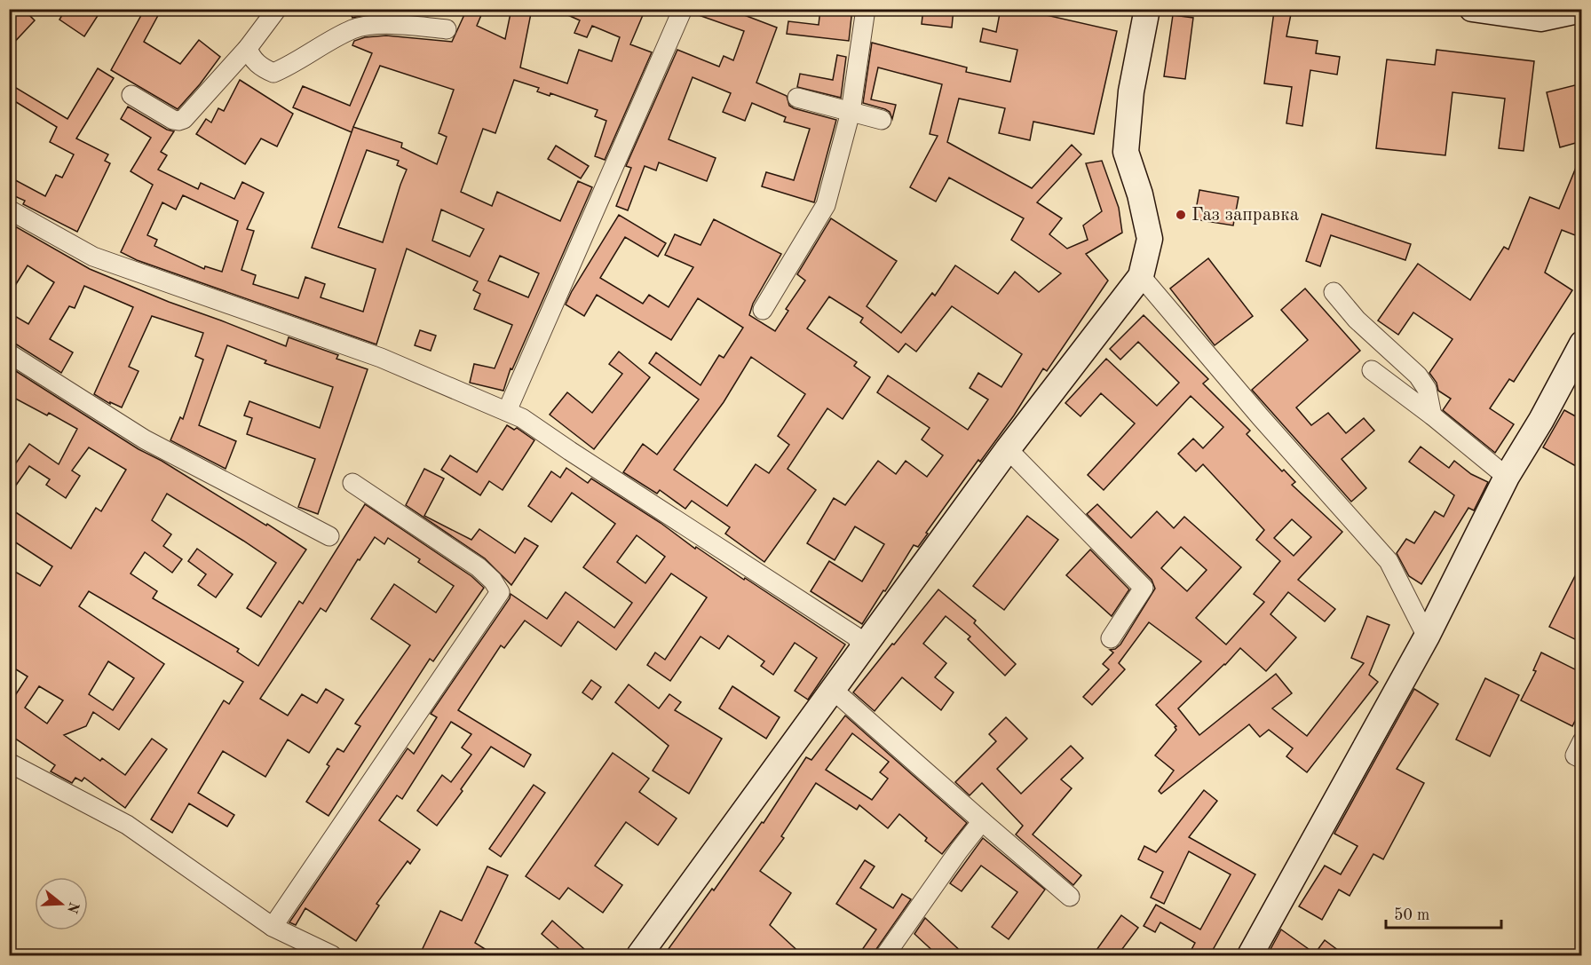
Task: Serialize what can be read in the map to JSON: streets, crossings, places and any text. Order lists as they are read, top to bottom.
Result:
{
  "places": ["Газ заправка"],
  "scale_bar": "50 m",
  "north": "right"
}
